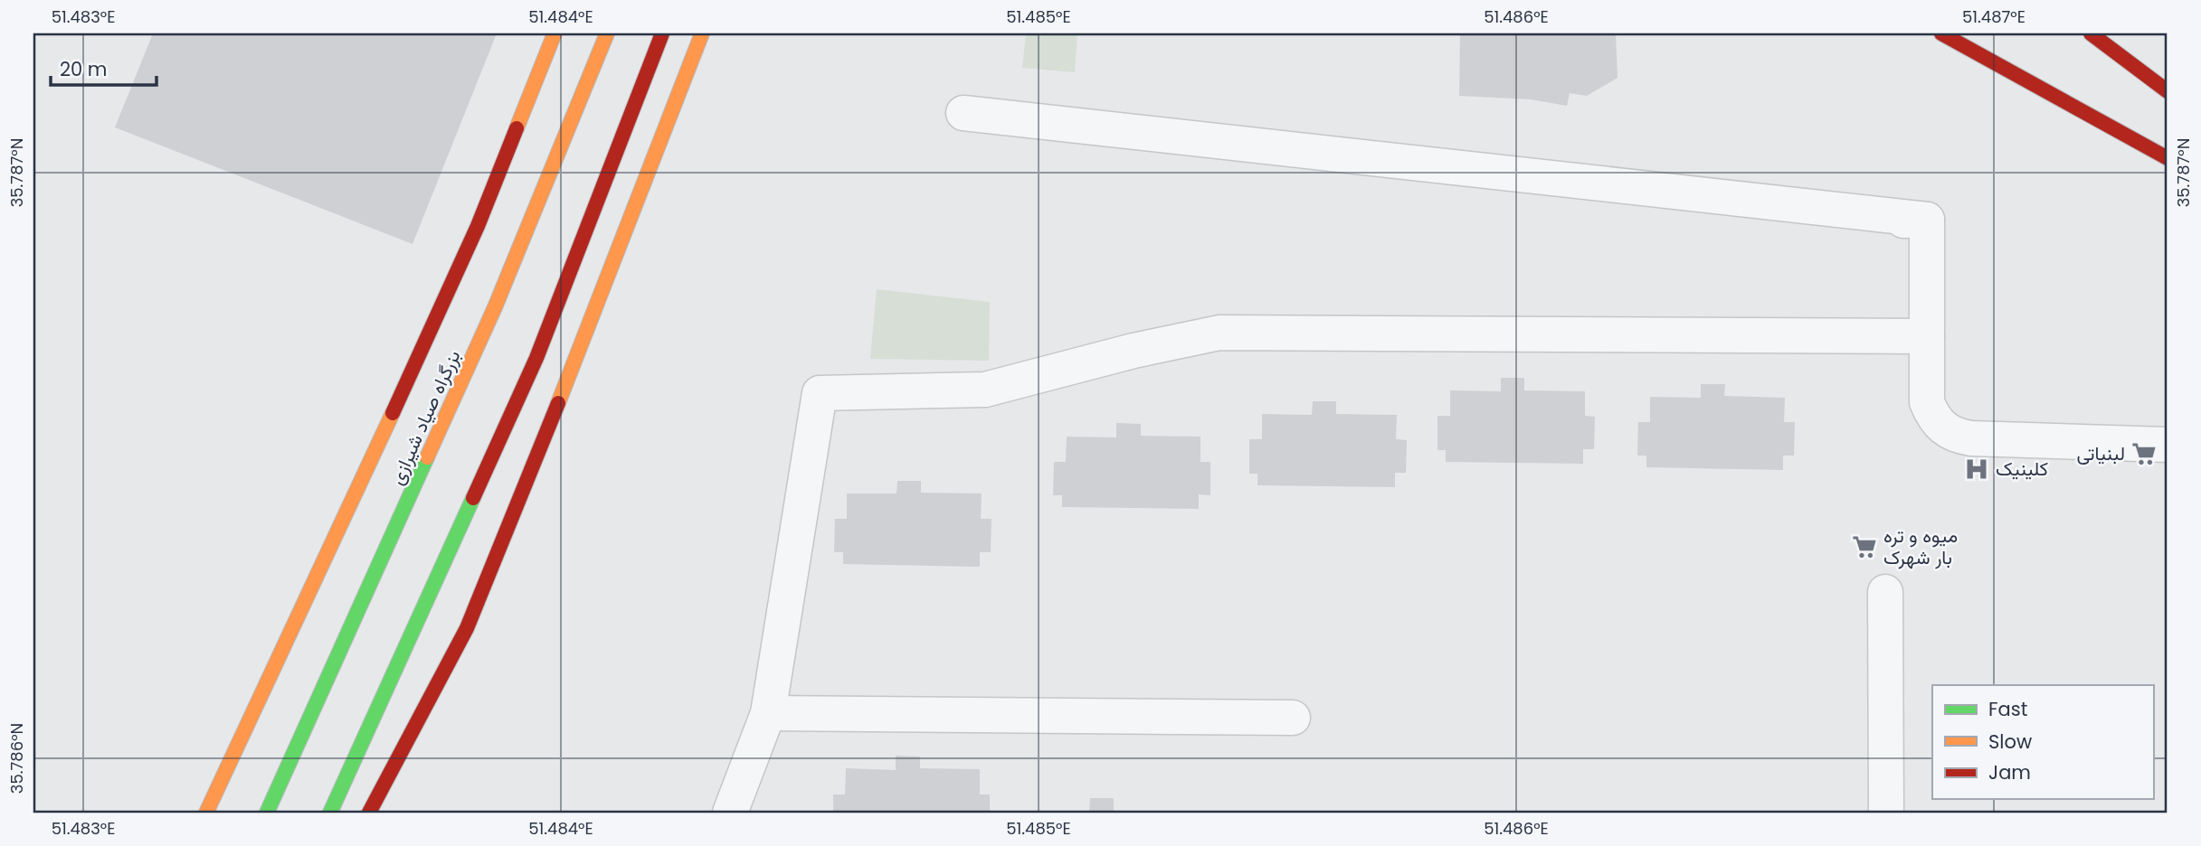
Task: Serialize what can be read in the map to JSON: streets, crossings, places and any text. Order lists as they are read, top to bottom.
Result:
{
  "streets": {
    "highway": ["بزرگراه صیاد شیرازی"]
  },
  "places": {
    "supermarket": ["لبنیاتی", "میوه و تره بار شهرک"],
    "hospital": ["کلینیک"]
  },
  "legend": ["Fast", "Slow", "Jam"],
  "scale_bar": "20 m",
  "coordinates": [
    "51.483°E",
    "51.484°E",
    "51.485°E",
    "51.486°E",
    "51.487°E",
    "35.787°N",
    "35.786°N"
  ]
}
